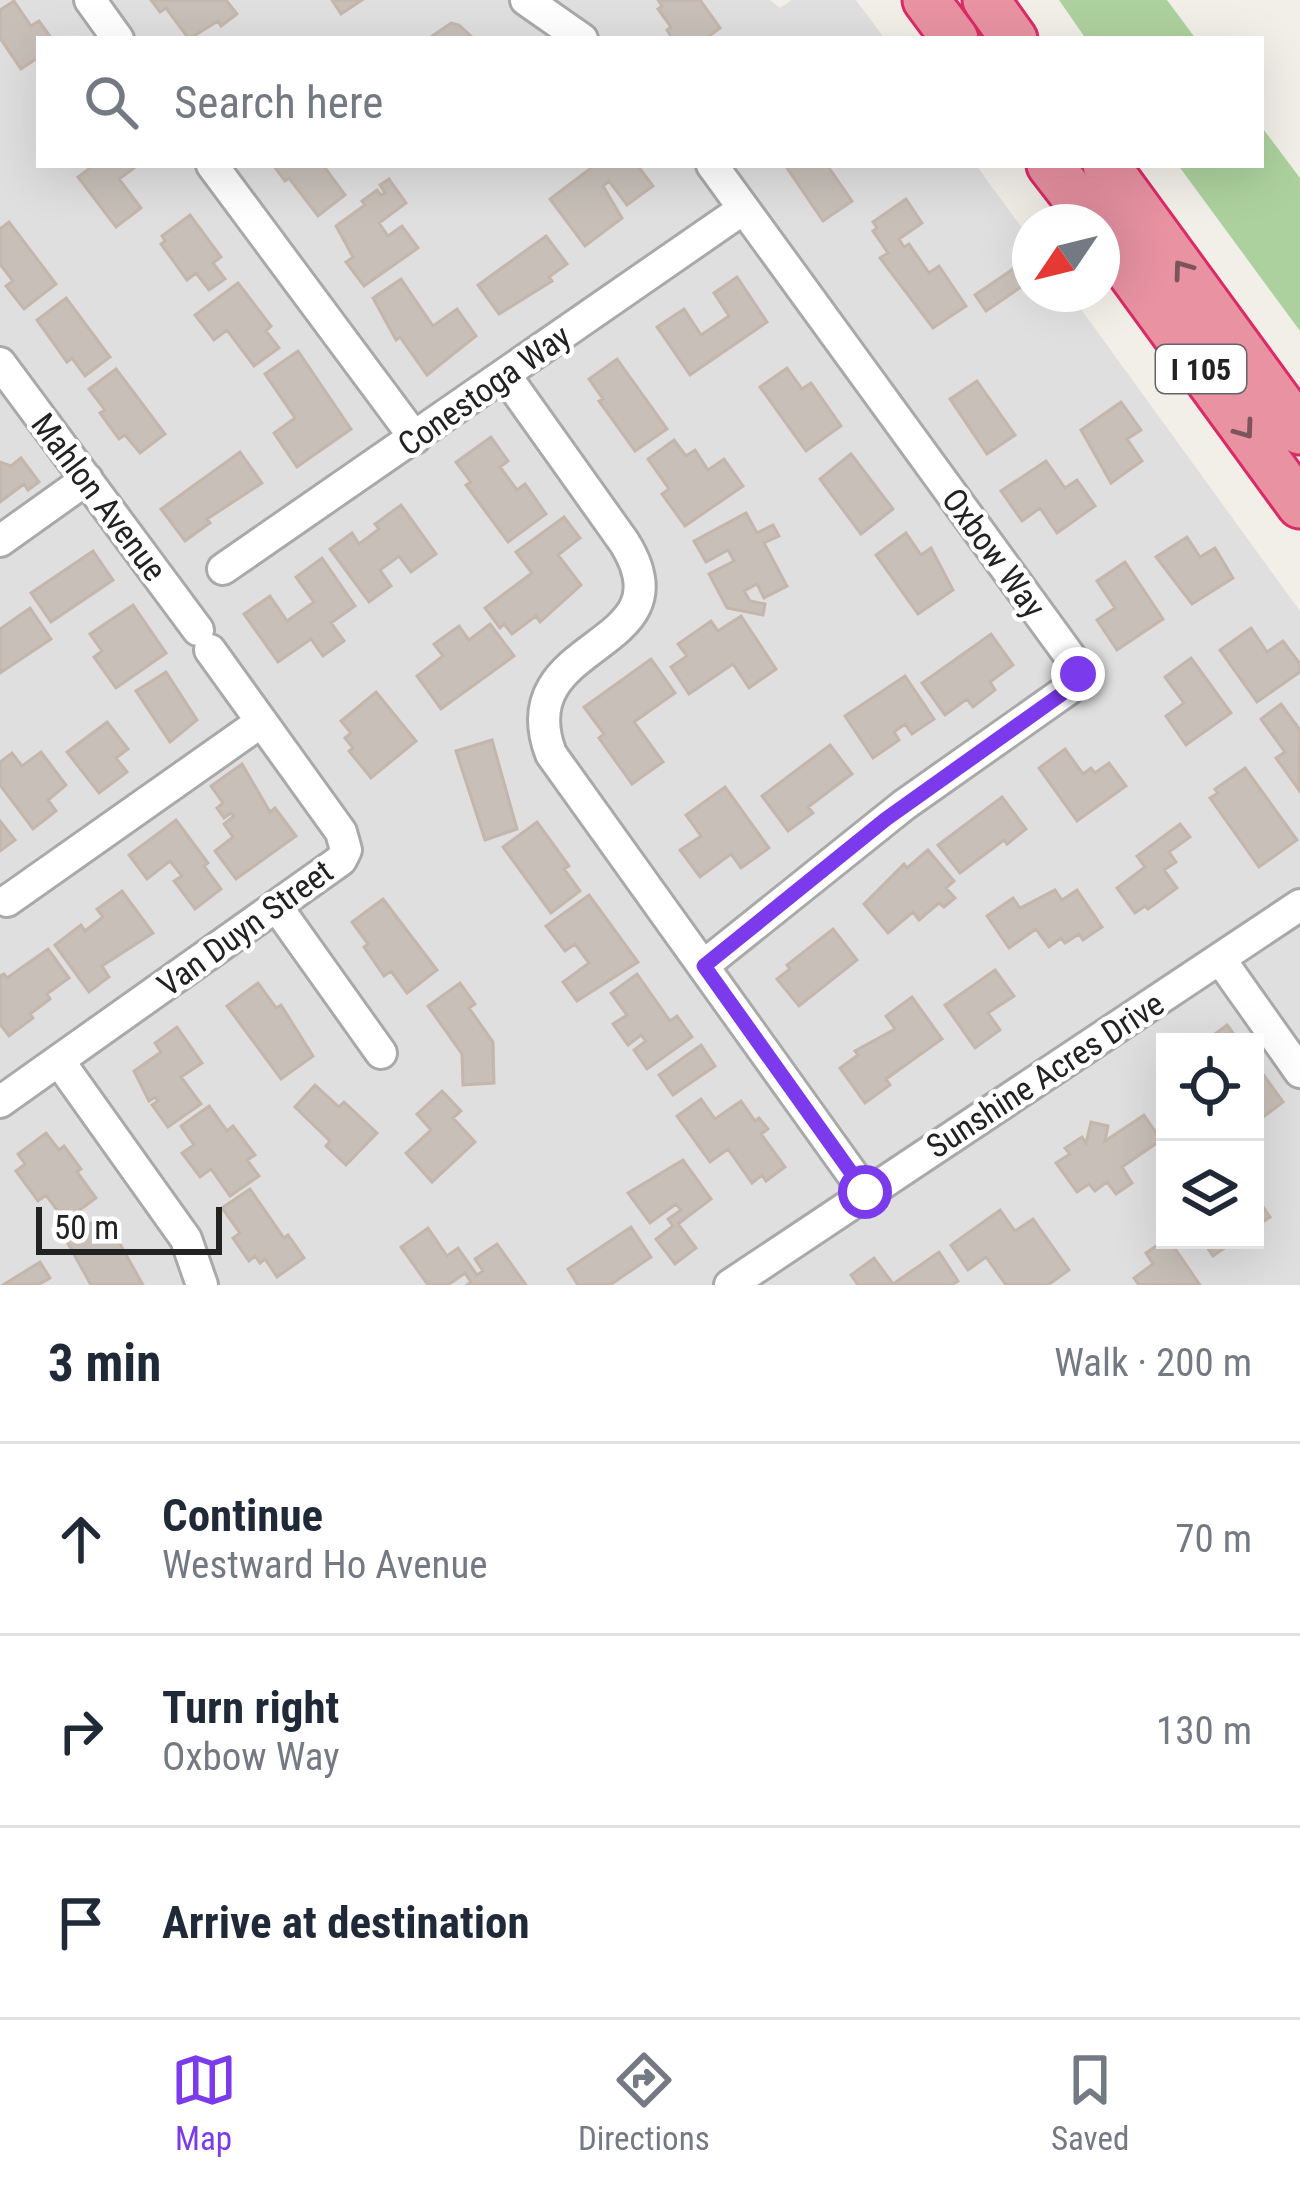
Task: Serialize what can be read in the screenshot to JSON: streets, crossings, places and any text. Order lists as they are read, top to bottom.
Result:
{
  "streets": {
    "highway": ["I 105"],
    "street": [
      "Conestoga Way",
      "Mahlon Avenue",
      "Oxbow Way",
      "Van Duyn Street",
      "Sunshine Acres Drive"
    ]
  },
  "crossings": [
    ["Conestoga Way", "Oxbow Way"],
    ["Mahlon Avenue", "Van Duyn Street"]
  ],
  "scale_bar": "50 m",
  "north": "bottom left",
  "page": {
    "search": "Search here",
    "scale": "50 m",
    "heading": ["3 min", "Walk · 200 m"],
    "list": [
      ["Continue", "Westward Ho Avenue", "70 m"],
      ["Turn right", "Oxbow Way", "130 m"],
      "Arrive at destination"
    ],
    "nav": ["Map", "Directions", "Saved"]
  }
}
